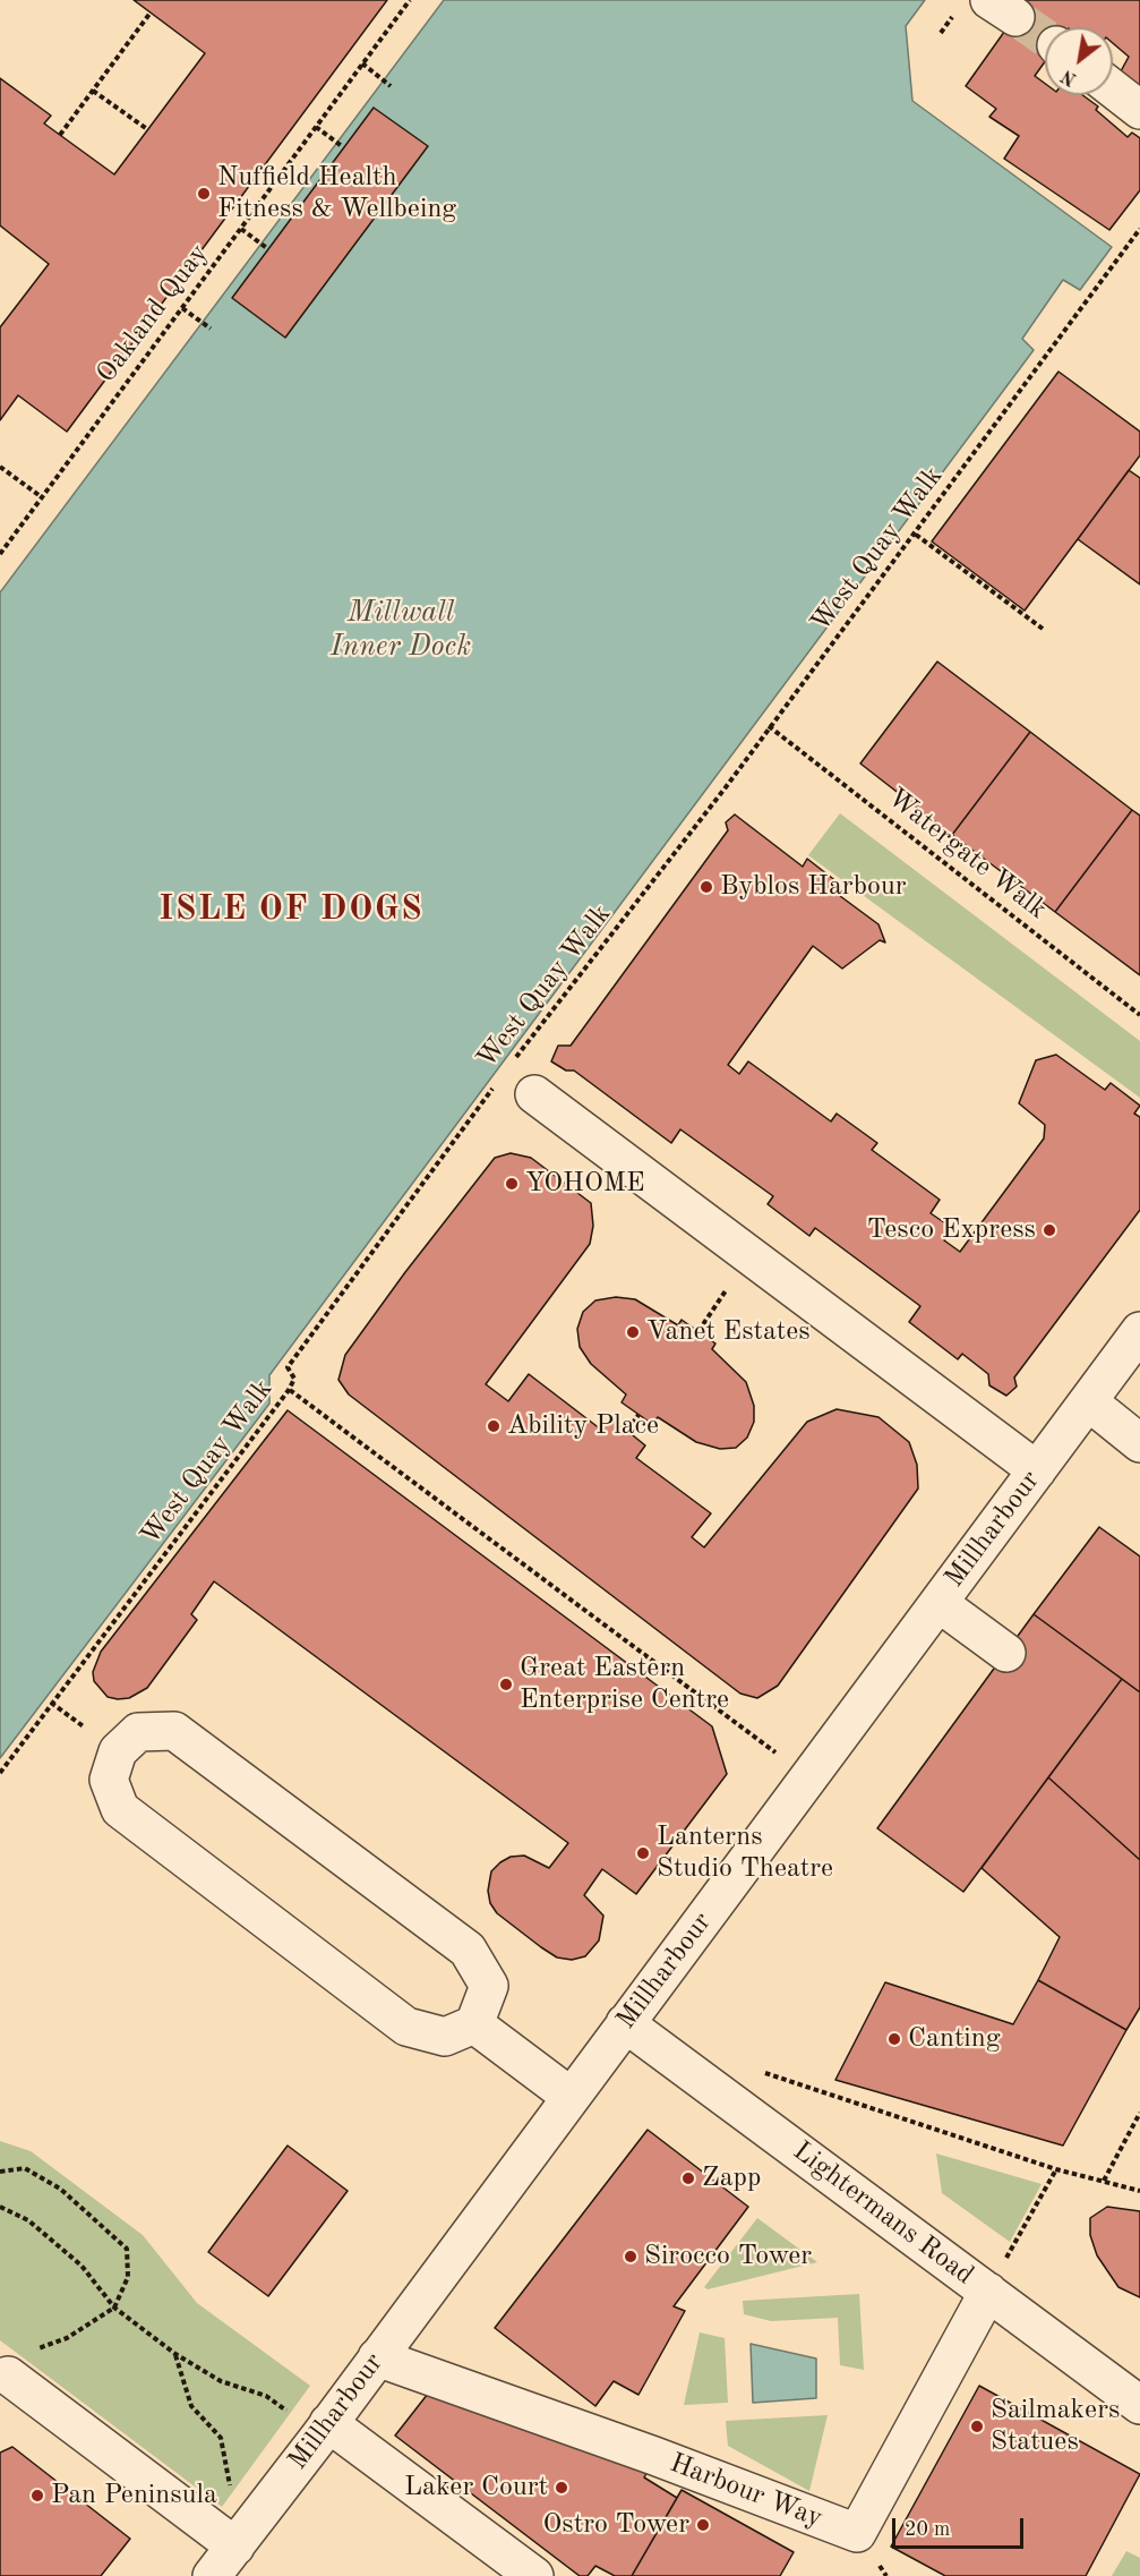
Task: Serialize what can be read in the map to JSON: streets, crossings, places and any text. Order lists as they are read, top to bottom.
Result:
{
  "streets": {
    "street": ["Millharbour", "Lightermans Road", "Harbour Way"],
    "path": ["Oakland Quay", "West Quay Walk", "Watergate Walk"]
  },
  "crossings": [
    ["West Quay Walk", "Watergate Walk"],
    ["Millharbour", "Lightermans Road"],
    ["Millharbour", "Harbour Way"],
    ["Lightermans Road", "Harbour Way"]
  ],
  "districts": ["ISLE OF DOGS"],
  "water": ["Millwall Inner Dock"],
  "places": [
    "Nuffield Health Fitness & Wellbeing",
    "Byblos Harbour",
    "YOHOME",
    "Tesco Express",
    "Vanet Estates",
    "Ability Place",
    "Great Eastern Enterprise Centre",
    "Lanterns Studio Theatre",
    "Canting",
    "Zapp",
    "Sirocco Tower",
    "Sailmakers Statues",
    "Laker Court",
    "Pan Peninsula",
    "Ostro Tower"
  ],
  "scale_bar": "20 m",
  "north": "bottom left"
}
